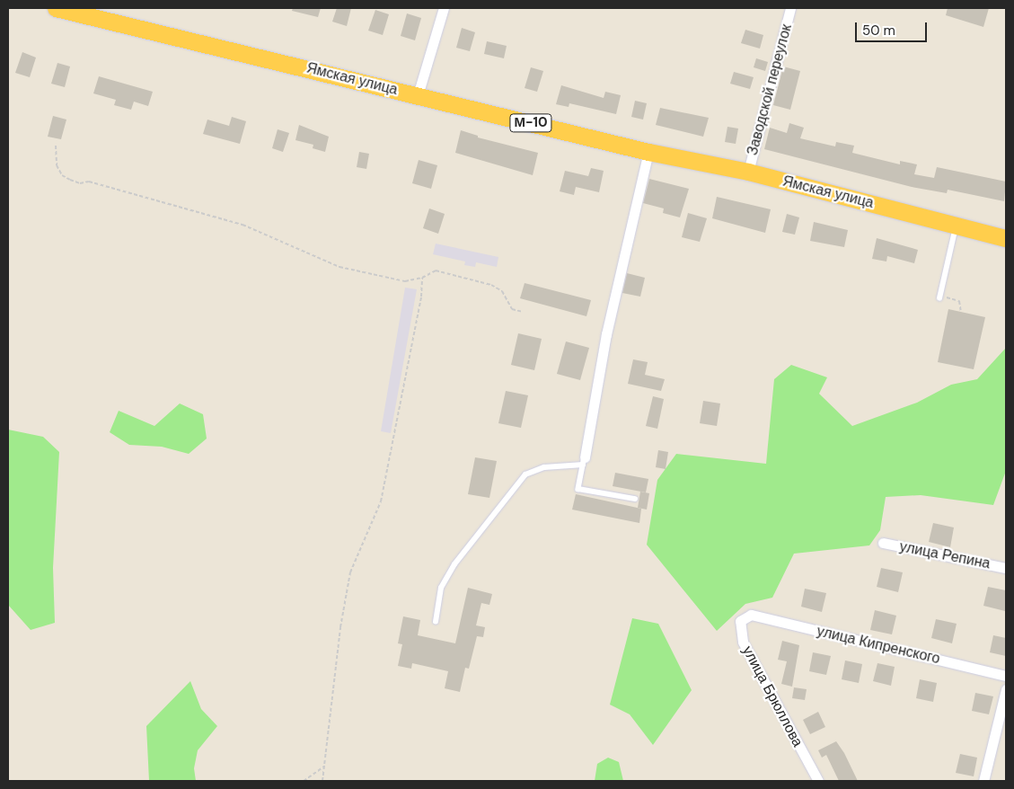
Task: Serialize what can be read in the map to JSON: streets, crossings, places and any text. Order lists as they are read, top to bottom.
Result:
{
  "streets": {
    "highway": ["Ямская улица", "М-10"],
    "street": [
      "Заводской переулок",
      "улица Репина",
      "улица Кипренского",
      "улица Брюллова"
    ]
  },
  "crossings": [
    ["Ямская улица", "Заводской переулок"],
    ["улица Кипренского", "улица Брюллова"]
  ],
  "scale_bar": "50 m"
}
